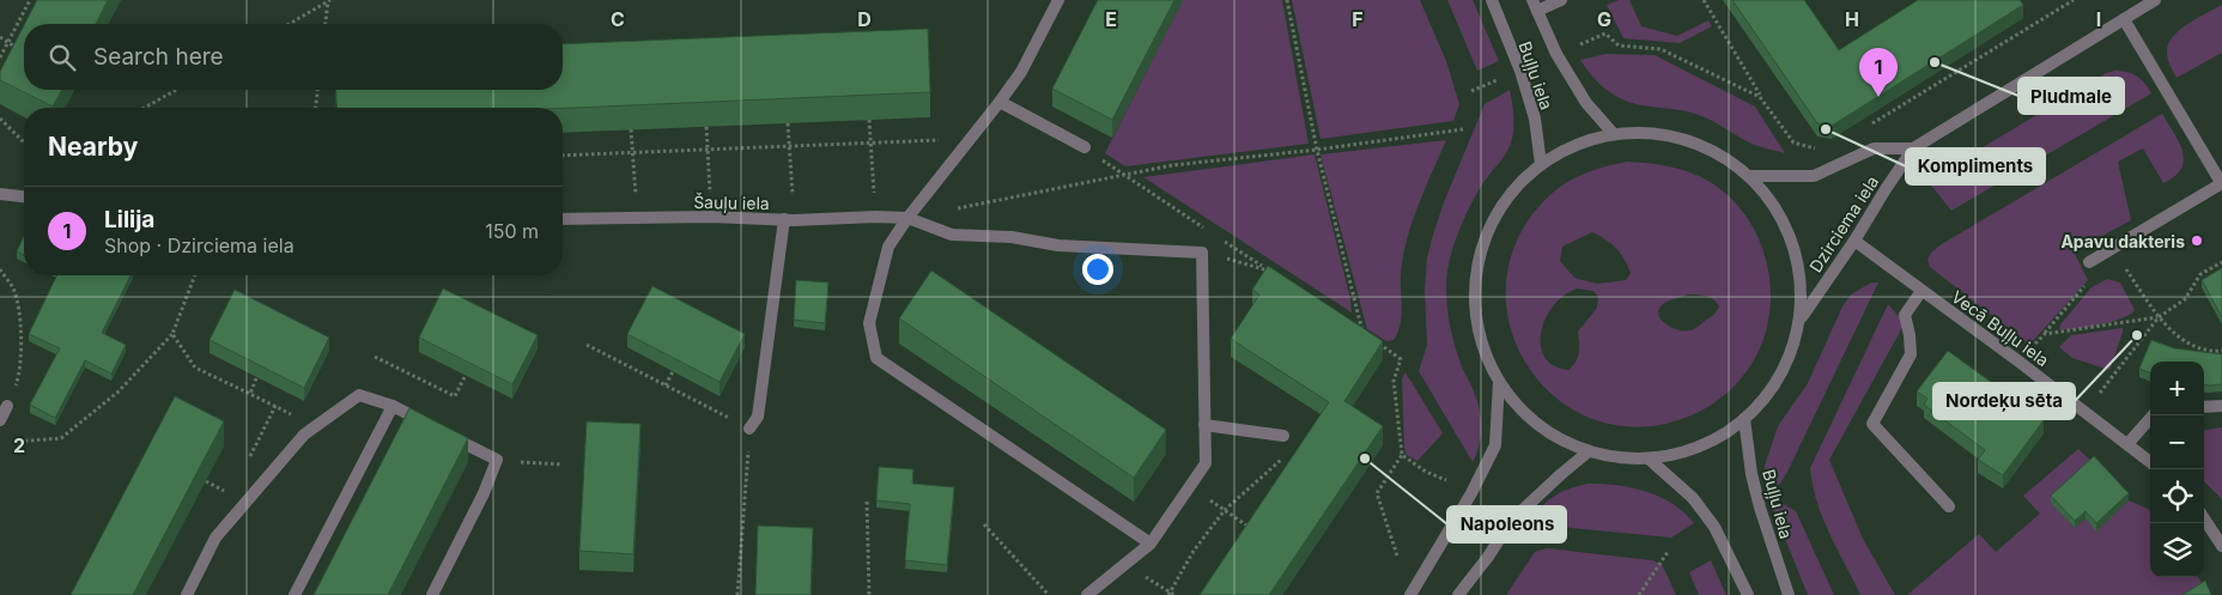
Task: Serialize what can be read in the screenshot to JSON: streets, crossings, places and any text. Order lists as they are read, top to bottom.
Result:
{
  "streets": {
    "street": [
      "Buļļu iela",
      "Šauļu iela",
      "Dzirciema iela",
      "Vecā Buļļu iela"
    ]
  },
  "crossings": [
    ["Dzirciema iela", "Vecā Buļļu iela"]
  ],
  "places": [
    "Pludmale",
    "Kompliments",
    "Apavu dakteris",
    "Nordeķu sēta",
    "Napoleons"
  ],
  "page": {
    "search": "Search here",
    "pins": "1",
    "heading": "Nearby",
    "list": [
      {
        "mark": "1",
        "name": "Lilija",
        "note": "Shop · Dzirciema iela",
        "value": "150 m"
      }
    ],
    "map_buttons": ["+", "−"]
  },
  "grid": {
    "columns": [
      "C",
      "D",
      "E",
      "F",
      "G",
      "H",
      "I"
    ],
    "rows": ["2"]
  }
}
